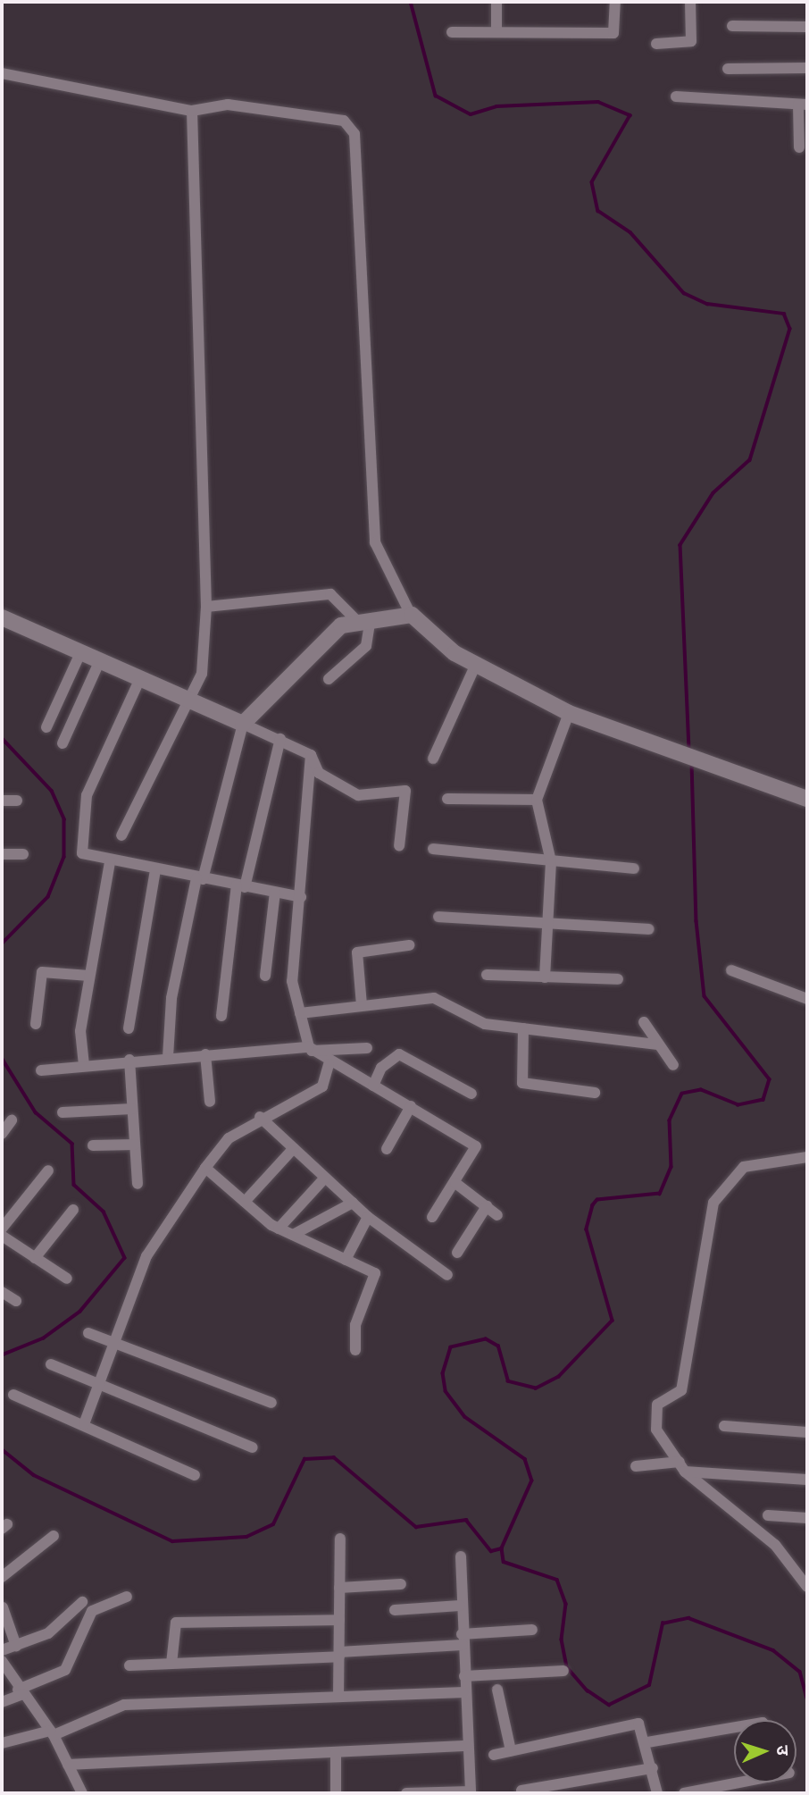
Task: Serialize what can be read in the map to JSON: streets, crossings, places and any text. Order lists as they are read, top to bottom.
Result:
{
  "north": "right"
}
